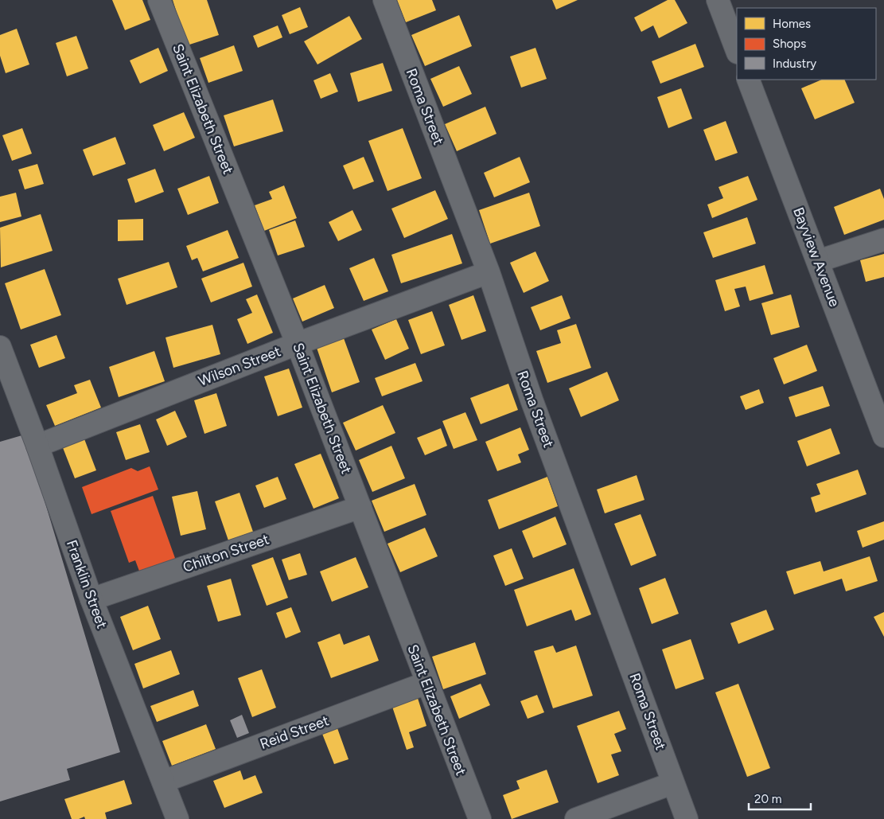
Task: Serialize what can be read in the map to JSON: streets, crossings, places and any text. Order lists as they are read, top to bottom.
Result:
{
  "streets": {
    "street": [
      "Roma Street",
      "Saint Elizabeth Street",
      "Bayview Avenue",
      "Wilson Street",
      "Chilton Street",
      "Franklin Street",
      "Reid Street"
    ]
  },
  "crossings": [
    ["Roma Street", "Wilson Street"],
    ["Saint Elizabeth Street", "Wilson Street"],
    ["Saint Elizabeth Street", "Chilton Street"],
    ["Saint Elizabeth Street", "Reid Street"],
    ["Wilson Street", "Franklin Street"],
    ["Chilton Street", "Franklin Street"],
    ["Franklin Street", "Reid Street"]
  ],
  "legend": ["Homes", "Shops", "Industry"],
  "scale_bar": "20 m"
}
